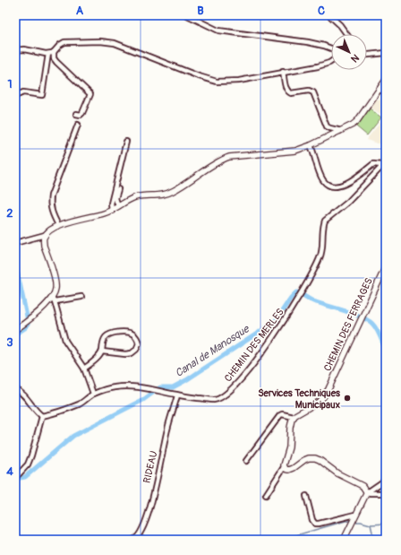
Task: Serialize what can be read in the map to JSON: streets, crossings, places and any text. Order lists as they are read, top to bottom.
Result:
{
  "streets": {
    "street": ["CHEMIN DES FERRAGES", "CHEMIN DES MERLES", "RIDEAU"]
  },
  "crossings": [
    ["CHEMIN DES MERLES", "RIDEAU"]
  ],
  "water": ["Canal de Manosque"],
  "places": ["Services Techniques Municipaux"],
  "north": "bottom right",
  "grid": {
    "columns": ["A", "B", "C"],
    "rows": [
      "1",
      "2",
      "3",
      "4"
    ]
  }
}
